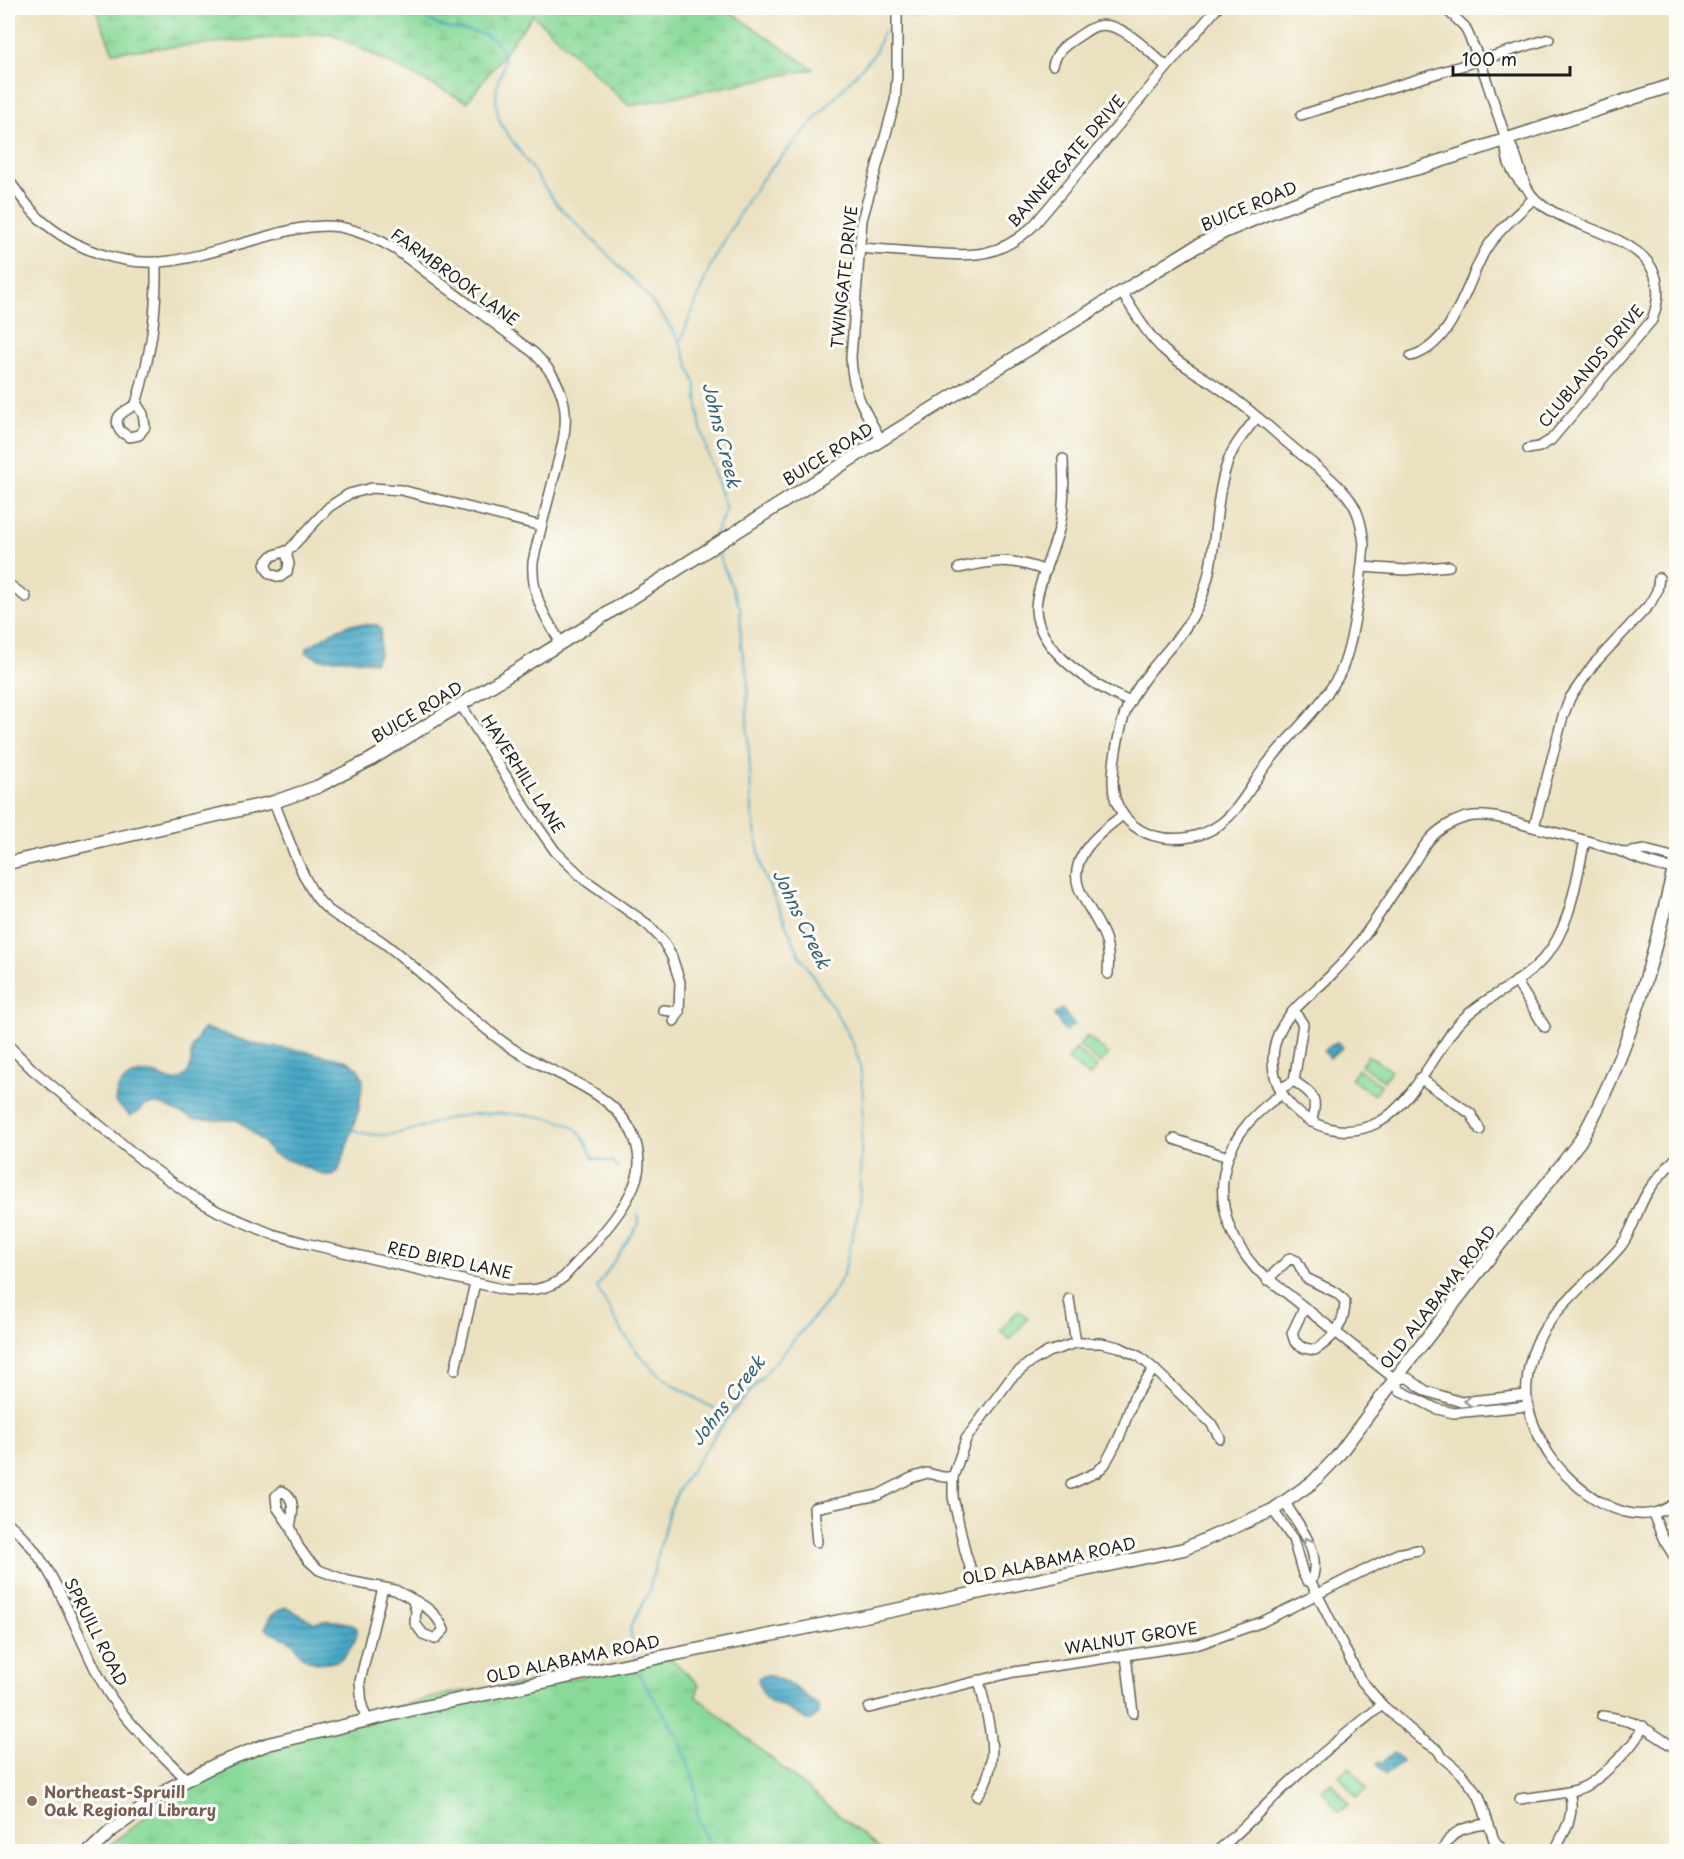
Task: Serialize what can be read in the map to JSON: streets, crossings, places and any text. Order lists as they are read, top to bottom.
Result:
{
  "streets": {
    "main road": ["BUICE ROAD", "OLD ALABAMA ROAD"],
    "street": [
      "BANNERGATE DRIVE",
      "FARMBROOK LANE",
      "TWINGATE DRIVE",
      "CLUBLANDS DRIVE",
      "HAVERHILL LANE",
      "RED BIRD LANE",
      "SPRUILL ROAD",
      "WALNUT GROVE"
    ]
  },
  "crossings": [
    ["BANNERGATE DRIVE", "TWINGATE DRIVE"],
    ["BUICE ROAD", "FARMBROOK LANE"],
    ["BUICE ROAD", "TWINGATE DRIVE"],
    ["BUICE ROAD", "CLUBLANDS DRIVE"],
    ["BUICE ROAD", "HAVERHILL LANE"],
    ["BUICE ROAD", "RED BIRD LANE"],
    ["OLD ALABAMA ROAD", "SPRUILL ROAD"]
  ],
  "water": ["Johns Creek"],
  "places": ["Northeast-Spruill Oak Regional Library"],
  "scale_bar": "100 m"
}
